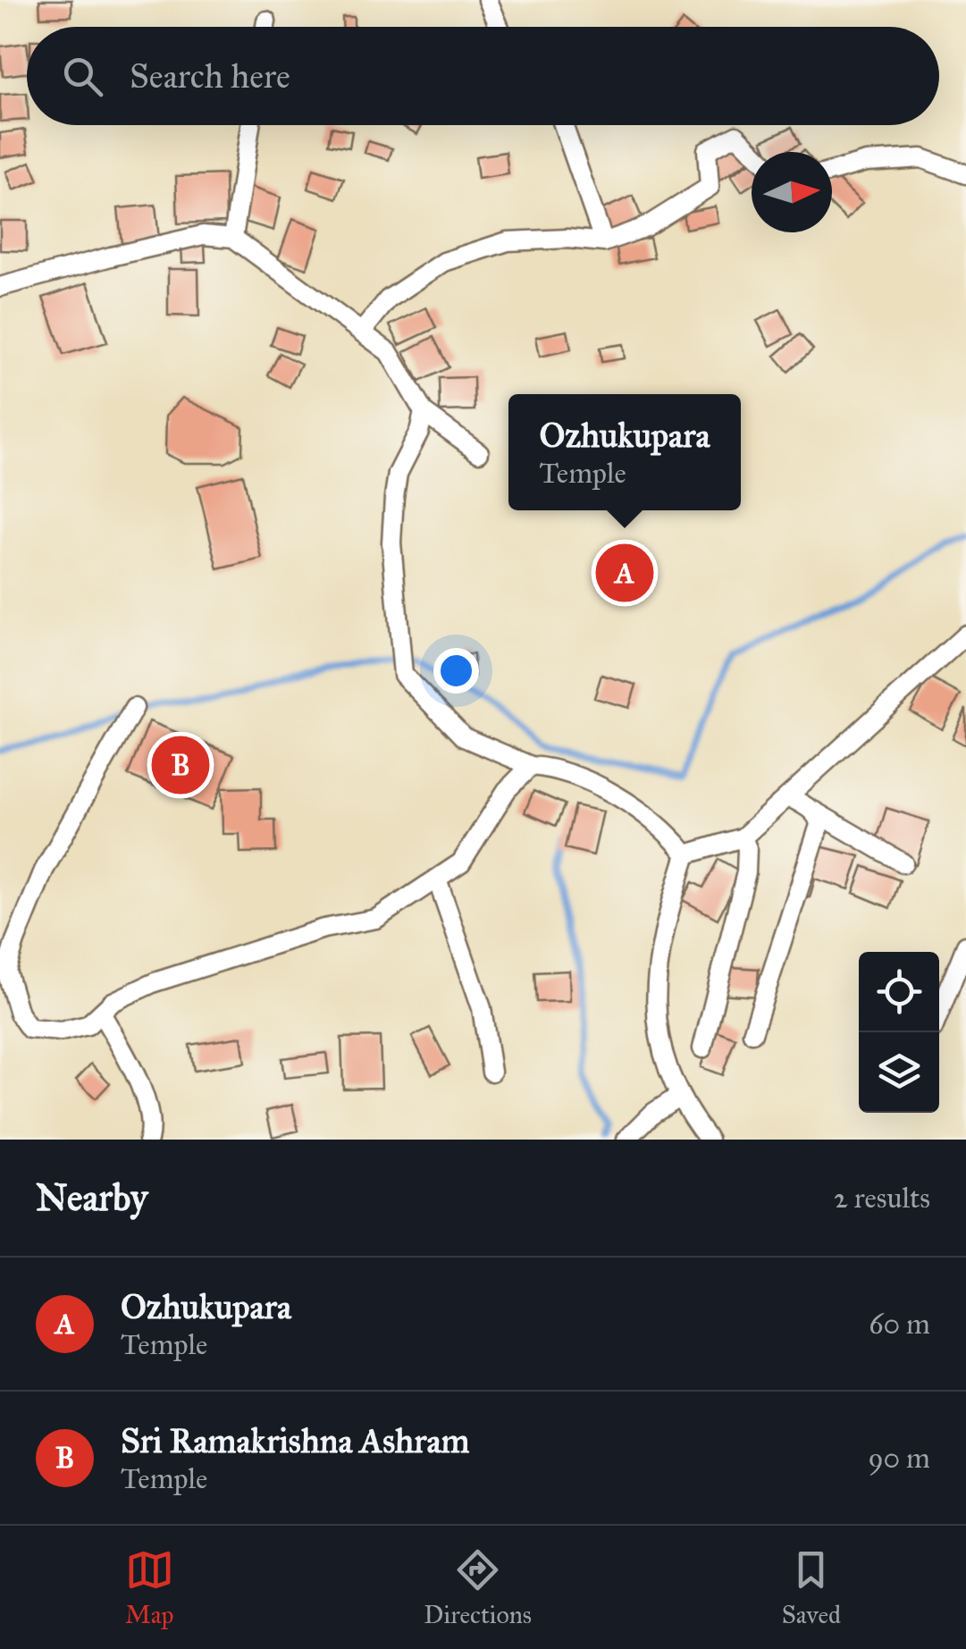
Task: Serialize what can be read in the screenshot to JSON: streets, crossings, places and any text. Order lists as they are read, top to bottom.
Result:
{
  "north": "right",
  "page": {
    "search": "Search here",
    "popup": ["Ozhukupara", "Temple"],
    "pins": ["A", "B"],
    "heading": ["Nearby", "2 results"],
    "list": [
      {
        "mark": "A",
        "name": "Ozhukupara",
        "note": "Temple",
        "value": "60 m"
      },
      {
        "mark": "B",
        "name": "Sri Ramakrishna Ashram",
        "note": "Temple",
        "value": "90 m"
      }
    ],
    "nav": ["Map", "Directions", "Saved"]
  }
}
